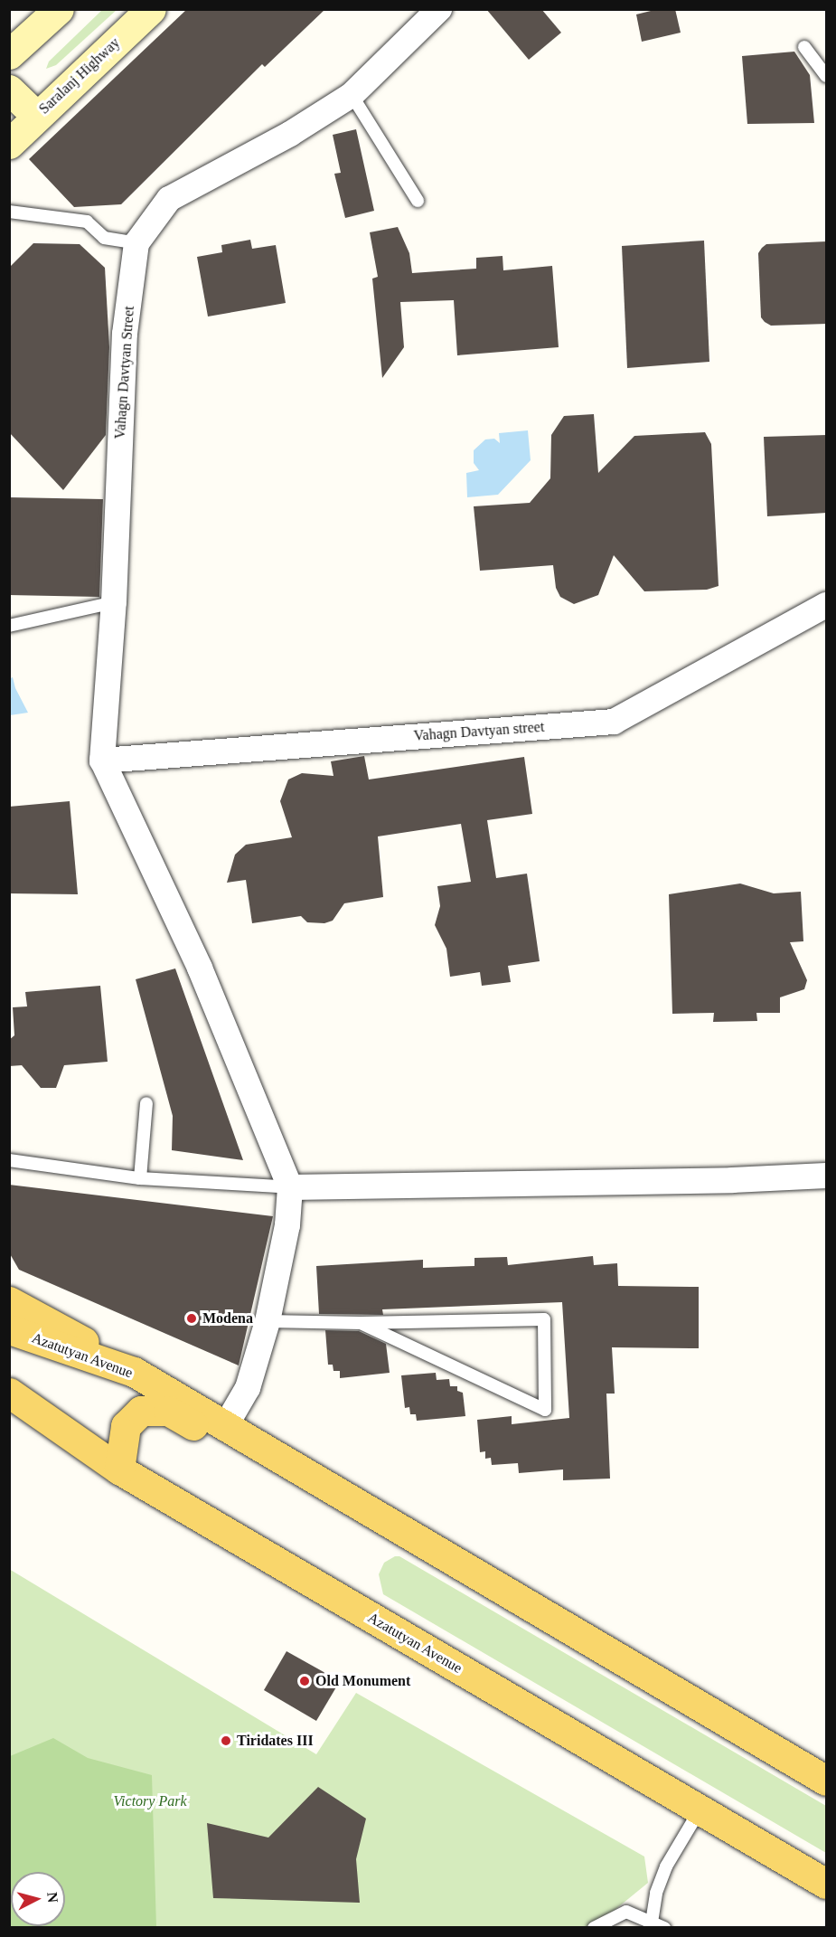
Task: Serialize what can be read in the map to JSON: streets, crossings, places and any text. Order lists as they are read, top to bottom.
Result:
{
  "streets": {
    "main road": ["Saralanj Highway", "Azatutyan Avenue"],
    "street": ["Vahagn Davtyan Street", "Vahagn Davtyan street"]
  },
  "crossings": [
    ["Vahagn Davtyan Street", "Vahagn Davtyan street"]
  ],
  "parks": ["Victory Park"],
  "places": ["Modena", "Old Monument", "Tiridates III"],
  "north": "right"
}
